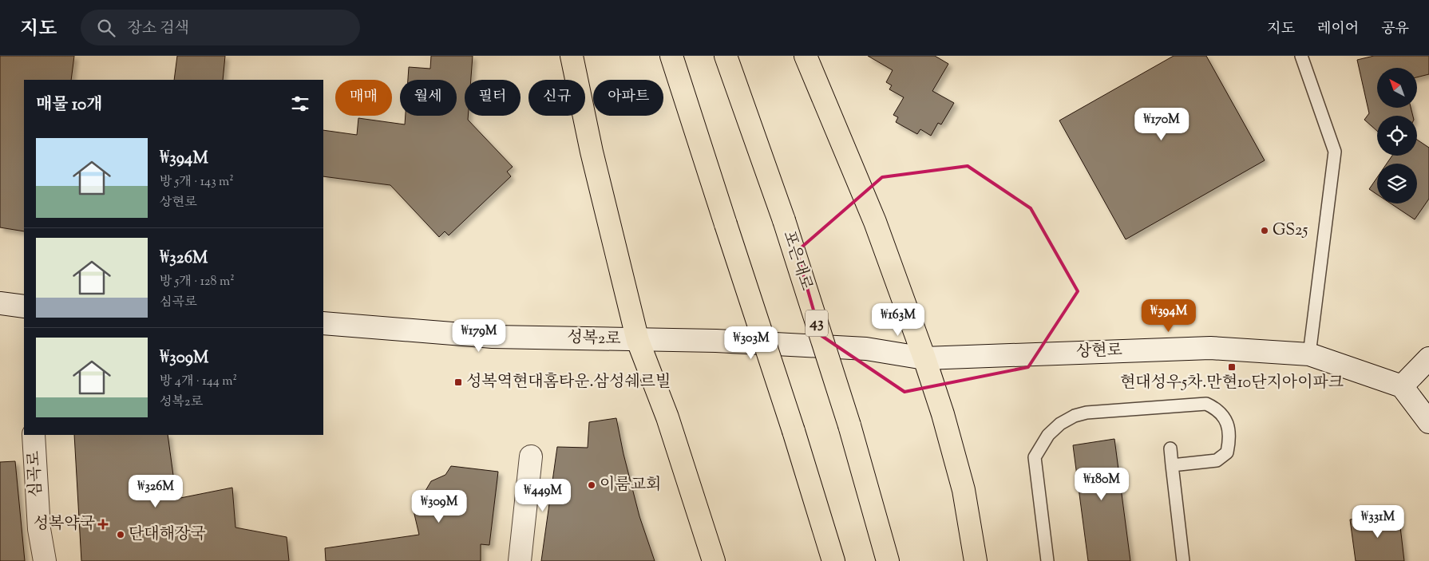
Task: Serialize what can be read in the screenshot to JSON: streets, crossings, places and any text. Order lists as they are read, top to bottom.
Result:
{
  "streets": {
    "main road": ["포은대로", "43"],
    "street": ["성복2로", "상현로", "심곡로"]
  },
  "crossings": [
    ["성복2로", "상현로"]
  ],
  "places": {
    "other": ["GS25", "이룸교회", "단대해장국"],
    "transit": ["현대성우5차.만현10단지아이파크", "성복역현대홈타운.삼성쉐르빌"],
    "health": ["성복약국"]
  },
  "north": "top left",
  "page": {
    "header": "지도",
    "search": "장소 검색",
    "nav": ["지도", "레이어", "공유"],
    "chip": [
      "매매",
      "월세",
      "필터",
      "신규",
      "아파트"
    ],
    "heading": "매물 10개",
    "price": [
      "₩170M",
      "₩394M",
      "₩163M",
      "₩179M",
      "₩303M",
      "₩180M",
      "₩326M",
      "₩449M",
      "₩309M",
      "₩331M"
    ],
    "list": [
      {
        "name": "₩394M",
        "note": "방 5개 · 143 m² · 상현로"
      },
      {
        "name": "₩326M",
        "note": "방 5개 · 128 m² · 심곡로"
      },
      {
        "name": "₩309M",
        "note": "방 4개 · 144 m² · 성복2로"
      }
    ]
  }
}
